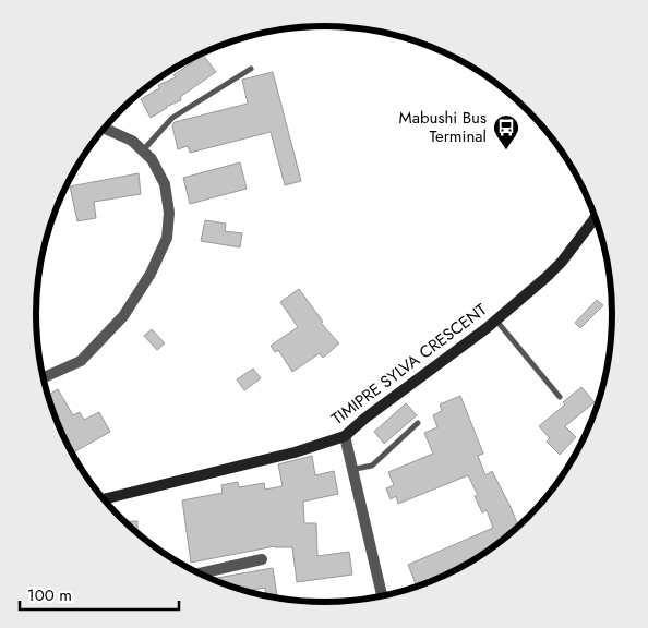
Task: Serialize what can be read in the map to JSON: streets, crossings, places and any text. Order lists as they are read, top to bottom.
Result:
{
  "streets": {
    "street": ["TIMIPRE SYLVA CRESCENT"]
  },
  "places": {
    "bus stop": ["Mabushi Bus Terminal"]
  },
  "scale_bar": "100 m"
}
